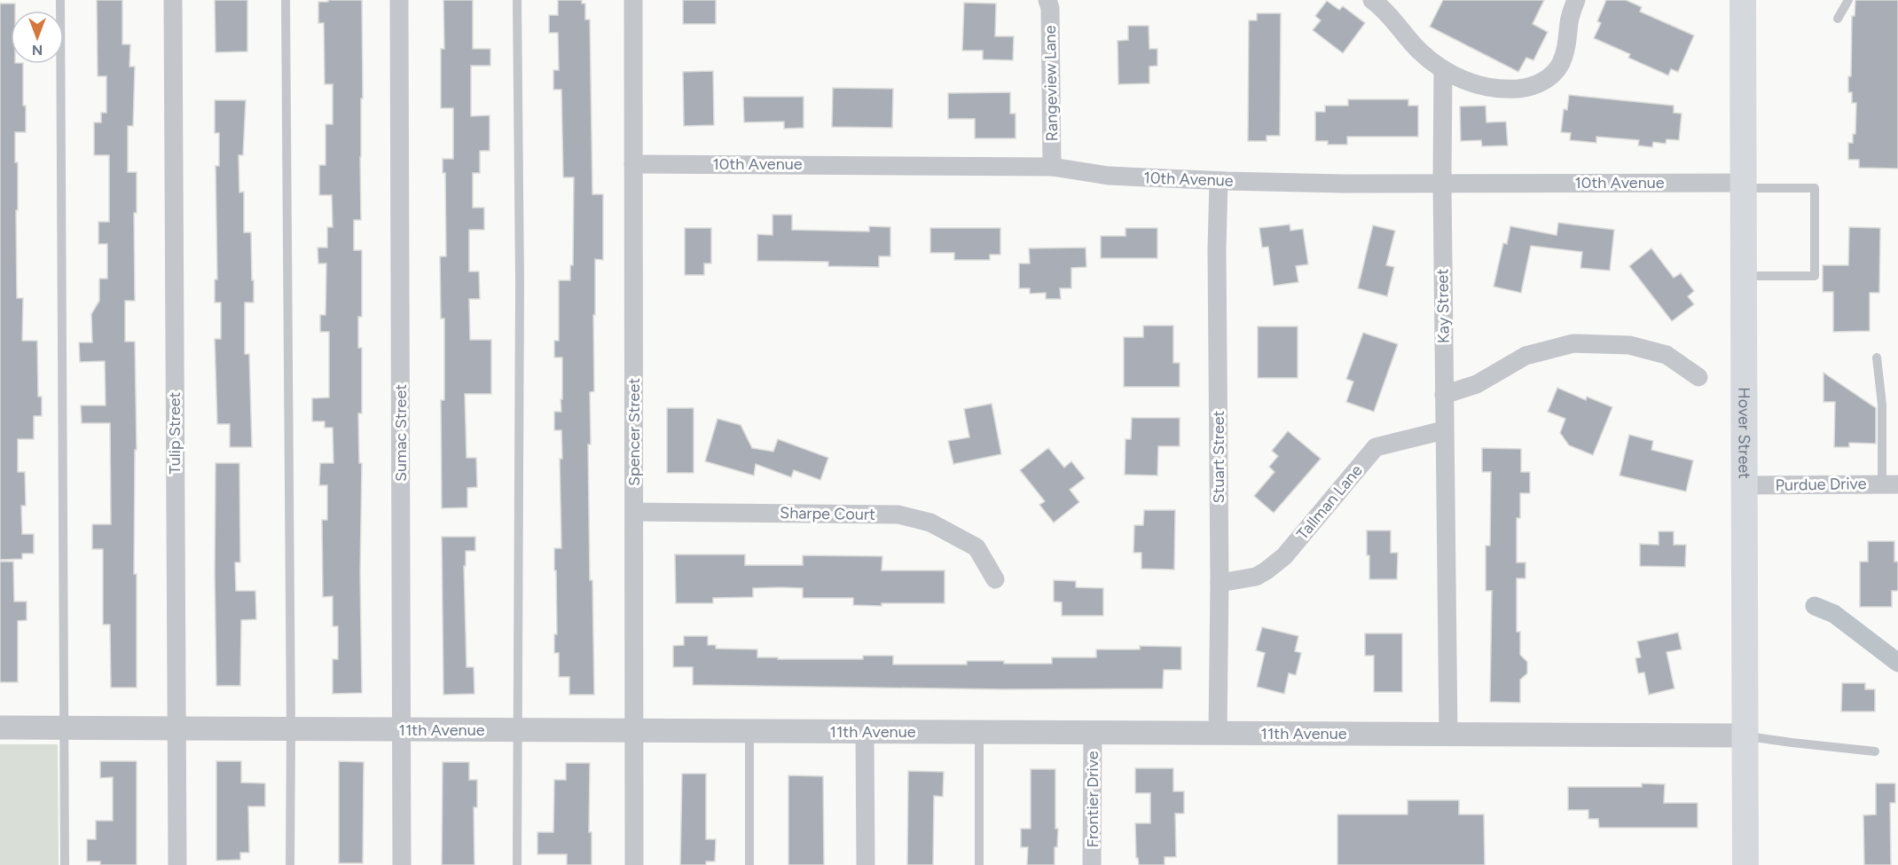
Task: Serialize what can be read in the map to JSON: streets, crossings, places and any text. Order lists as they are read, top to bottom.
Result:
{
  "streets": {
    "main road": ["Hover Street"],
    "street": [
      "Rangeview Lane",
      "10th Avenue",
      "Kay Street",
      "Spencer Street",
      "Tulip Street",
      "Sumac Street",
      "Stuart Street",
      "Purdue Drive",
      "Tallman Lane",
      "Sharpe Court",
      "11th Avenue",
      "Frontier Drive"
    ]
  },
  "crossings": [
    ["Rangeview Lane", "10th Avenue"],
    ["10th Avenue", "Kay Street"],
    ["10th Avenue", "Spencer Street"],
    ["10th Avenue", "Hover Street"],
    ["10th Avenue", "Stuart Street"],
    ["Kay Street", "Tallman Lane"],
    ["Kay Street", "11th Avenue"],
    ["Spencer Street", "Sharpe Court"],
    ["Spencer Street", "11th Avenue"],
    ["Hover Street", "Purdue Drive"],
    ["Hover Street", "11th Avenue"],
    ["Tulip Street", "11th Avenue"],
    ["Sumac Street", "11th Avenue"],
    ["Stuart Street", "Tallman Lane"],
    ["Stuart Street", "11th Avenue"],
    ["11th Avenue", "Frontier Drive"]
  ],
  "north": "bottom"
}
